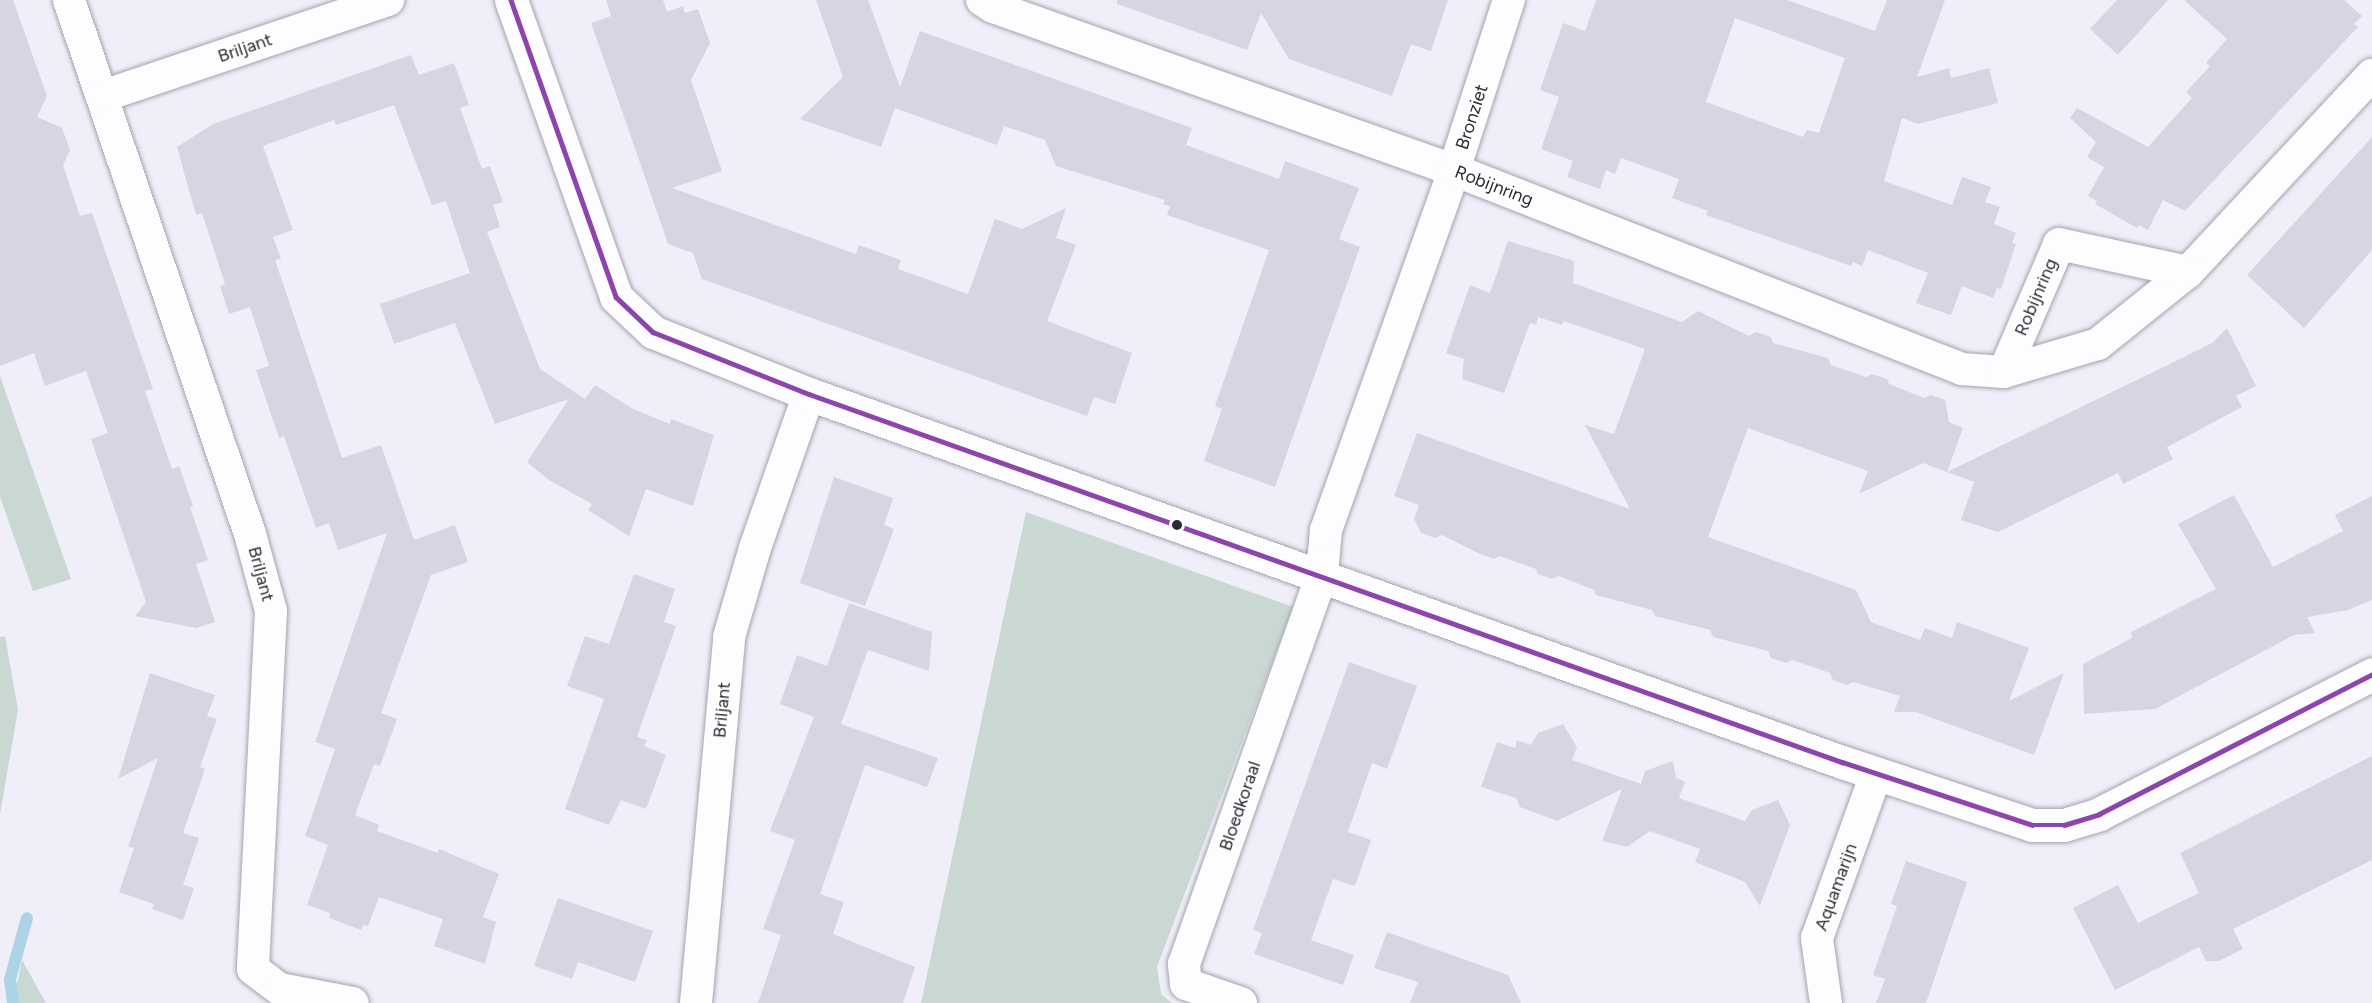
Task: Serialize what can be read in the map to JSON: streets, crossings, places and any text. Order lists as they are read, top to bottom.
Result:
{
  "streets": {
    "street": [
      "Briljant",
      "Bronziet",
      "Robijnring",
      "Bloedkoraal",
      "Aquamarijn"
    ]
  },
  "crossings": [
    ["Bronziet", "Robijnring"],
    ["Bronziet", "Bloedkoraal"]
  ]
}
